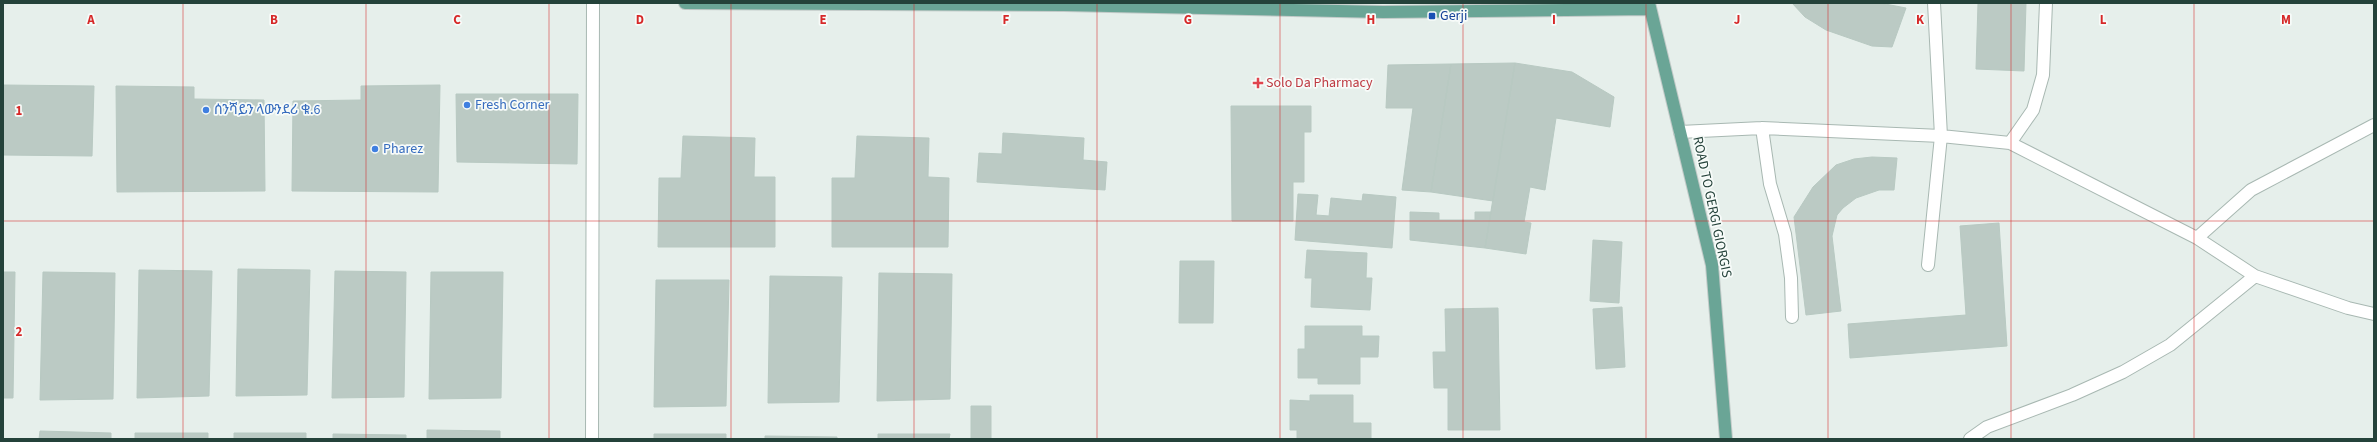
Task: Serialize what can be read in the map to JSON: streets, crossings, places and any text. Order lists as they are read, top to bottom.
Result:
{
  "streets": {
    "main road": ["ROAD TO GERGI GIORGIS"]
  },
  "places": {
    "transit": ["Gerji"],
    "health": ["Solo Da Pharmacy"],
    "other": ["Fresh Corner", "ሰንሻይን ላውንደሪ ቁ.6", "Pharez"]
  },
  "grid": {
    "columns": [
      "A",
      "B",
      "C",
      "D",
      "E",
      "F",
      "G",
      "H",
      "I",
      "J",
      "K",
      "L",
      "M"
    ],
    "rows": ["1", "2"]
  }
}
